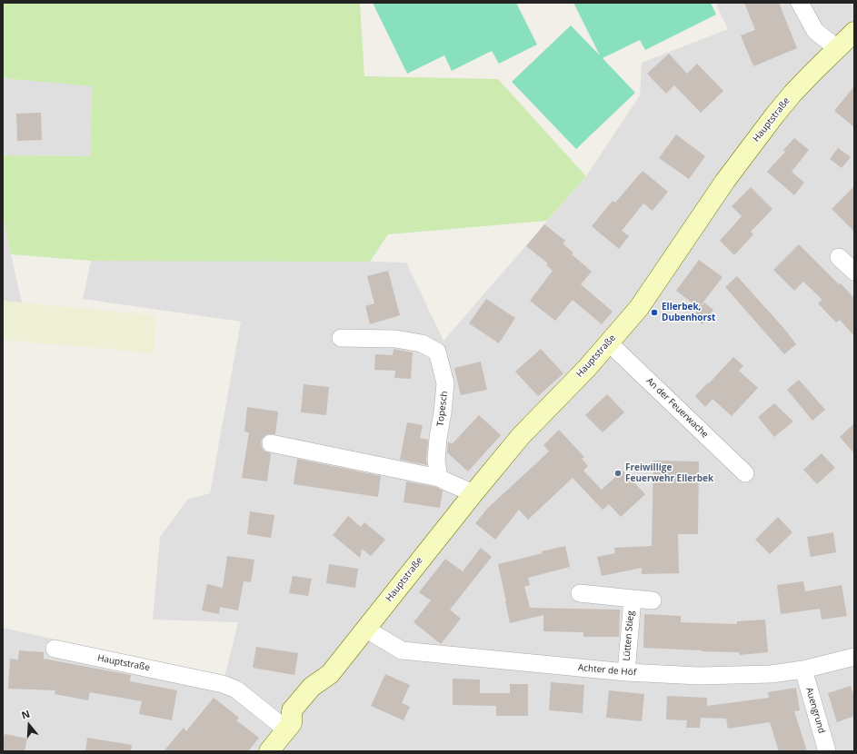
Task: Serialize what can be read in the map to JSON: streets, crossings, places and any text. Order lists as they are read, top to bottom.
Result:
{
  "streets": {
    "main road": ["Hauptstraße"],
    "street": [
      "An der Feuerwache",
      "Topesch",
      "Lütten Stieg",
      "Achter de Höf",
      "Auengrund"
    ]
  },
  "crossings": [
    ["Hauptstraße", "An der Feuerwache"],
    ["Hauptstraße", "Achter de Höf"],
    ["Lütten Stieg", "Achter de Höf"],
    ["Achter de Höf", "Auengrund"]
  ],
  "places": ["Ellerbek, Dubenhorst", "Freiwillige Feuerwehr Ellerbek"],
  "north": "top"
}
